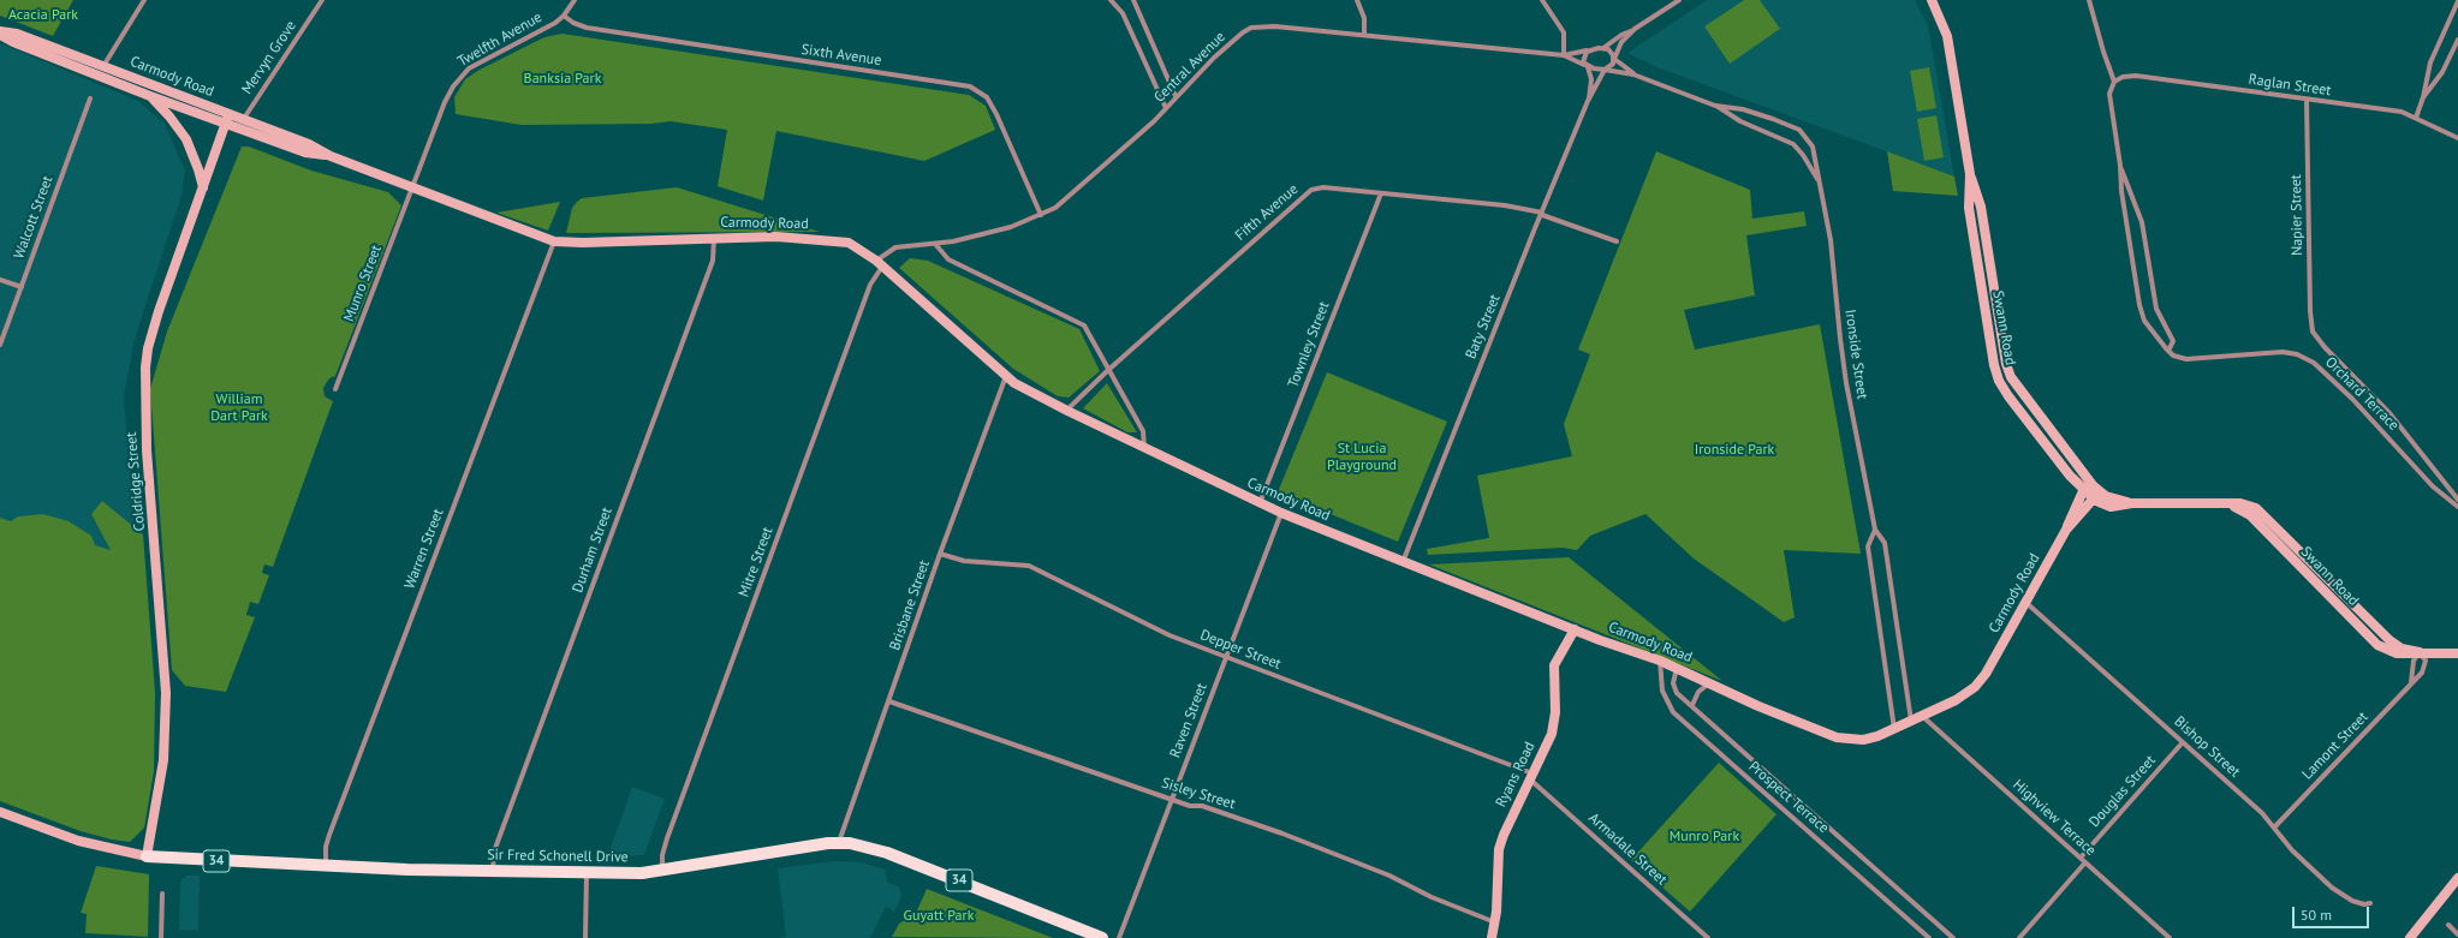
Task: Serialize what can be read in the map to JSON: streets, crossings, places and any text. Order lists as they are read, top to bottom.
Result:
{
  "streets": {
    "main road": [
      "Carmody Road",
      "Swann Road",
      "Coldridge Street",
      "Ryans Road",
      "Sir Fred Schonell Drive",
      "34"
    ],
    "street": [
      "Twelfth Avenue",
      "Sixth Avenue",
      "Mervyn Grove",
      "Central Avenue",
      "Raglan Street",
      "Fifth Avenue",
      "Napier Street",
      "Walcott Street",
      "Munro Street",
      "Baty Street",
      "Townley Street",
      "Ironside Street",
      "Orchard Terrace",
      "Warren Street",
      "Durham Street",
      "Mitre Street",
      "Brisbane Street",
      "Depper Street",
      "Raven Street",
      "Lamont Street",
      "Bishop Street",
      "Douglas Street",
      "Sisley Street",
      "Prospect Terrace",
      "Highview Terrace",
      "Armadale Street"
    ]
  },
  "crossings": [
    ["Twelfth Avenue", "Sixth Avenue"],
    ["Twelfth Avenue", "Carmody Road"],
    ["Twelfth Avenue", "Munro Street"],
    ["Sixth Avenue", "Central Avenue"],
    ["Mervyn Grove", "Carmody Road"],
    ["Central Avenue", "Carmody Road"],
    ["Central Avenue", "Baty Street"],
    ["Central Avenue", "Ironside Street"],
    ["Central Avenue", "Mitre Street"],
    ["Carmody Road", "Fifth Avenue"],
    ["Carmody Road", "Munro Street"],
    ["Carmody Road", "Baty Street"],
    ["Carmody Road", "Swann Road"],
    ["Carmody Road", "Townley Street"],
    ["Carmody Road", "Ironside Street"],
    ["Carmody Road", "Coldridge Street"],
    ["Carmody Road", "Warren Street"],
    ["Carmody Road", "Durham Street"],
    ["Carmody Road", "Mitre Street"],
    ["Carmody Road", "Brisbane Street"],
    ["Carmody Road", "Raven Street"],
    ["Carmody Road", "Bishop Street"],
    ["Carmody Road", "Ryans Road"],
    ["Carmody Road", "Prospect Terrace"],
    ["Carmody Road", "Highview Terrace"],
    ["Raglan Street", "Napier Street"],
    ["Raglan Street", "Orchard Terrace"],
    ["Fifth Avenue", "Baty Street"],
    ["Fifth Avenue", "Townley Street"],
    ["Napier Street", "Orchard Terrace"],
    ["Baty Street", "Ironside Street"],
    ["Swann Road", "Lamont Street"],
    ["Coldridge Street", "Sir Fred Schonell Drive"],
    ["Warren Street", "Sir Fred Schonell Drive"],
    ["Durham Street", "Sir Fred Schonell Drive"],
    ["Mitre Street", "Sir Fred Schonell Drive"],
    ["Brisbane Street", "Depper Street"],
    ["Brisbane Street", "Sisley Street"],
    ["Brisbane Street", "Sir Fred Schonell Drive"],
    ["Depper Street", "Raven Street"],
    ["Depper Street", "Ryans Road"],
    ["Depper Street", "Armadale Street"],
    ["Raven Street", "Sisley Street"],
    ["Lamont Street", "Bishop Street"],
    ["Bishop Street", "Douglas Street"],
    ["Ryans Road", "Sisley Street"],
    ["Ryans Road", "Armadale Street"],
    ["Douglas Street", "Highview Terrace"]
  ],
  "parks": [
    "Acacia Park",
    "Banksia Park",
    "William Dart Park",
    "St Lucia Playground",
    "Ironside Park",
    "Munro Park",
    "Guyatt Park"
  ],
  "scale_bar": "50 m"
}
